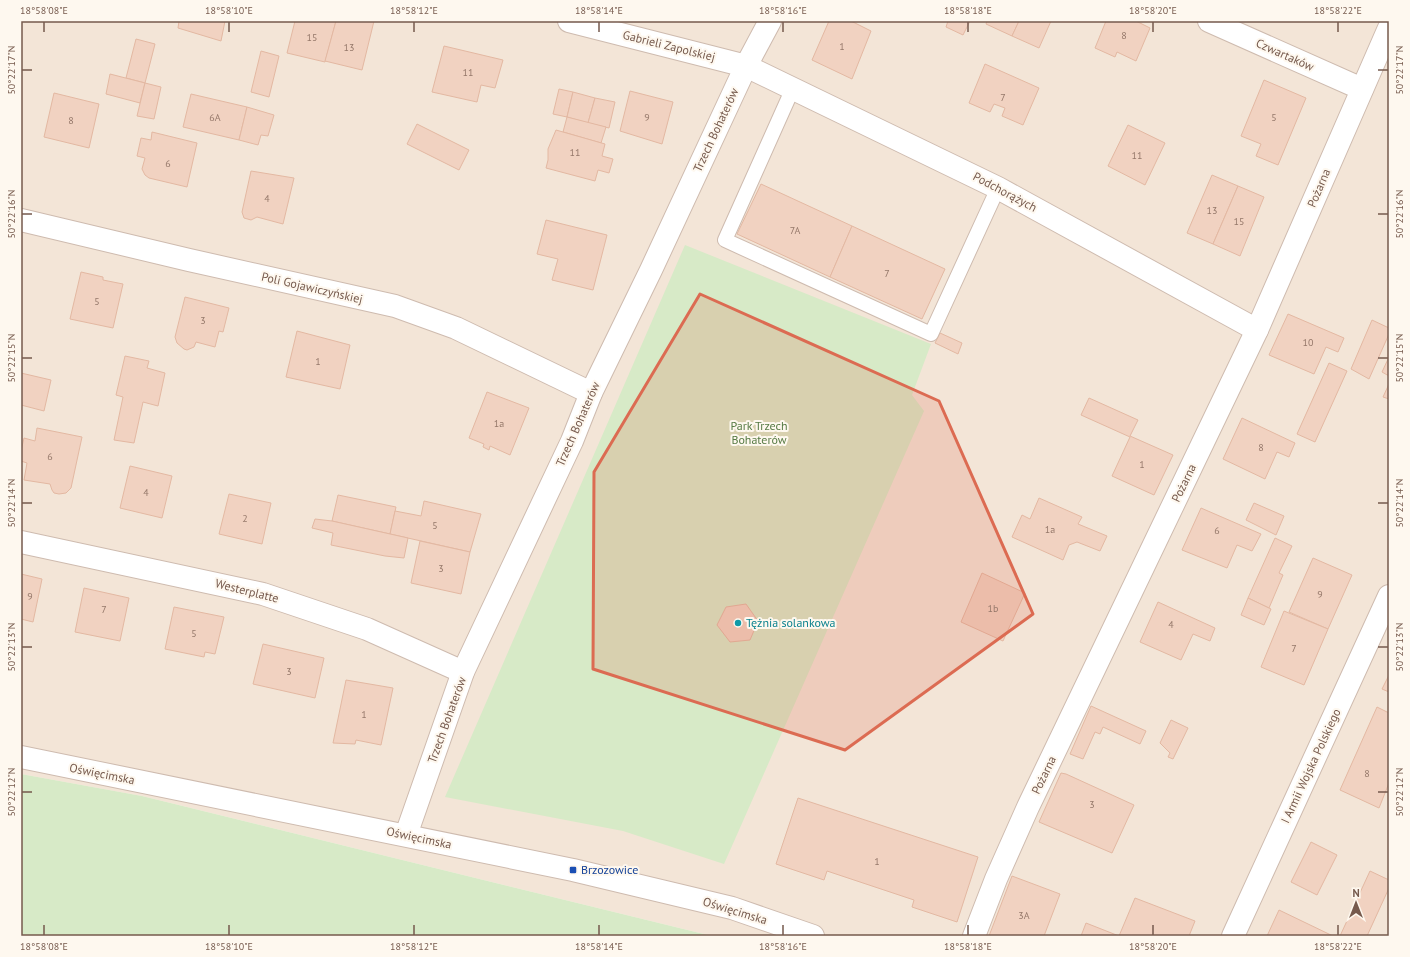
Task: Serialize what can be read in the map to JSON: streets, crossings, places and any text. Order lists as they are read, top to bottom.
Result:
{
  "streets": {
    "street": [
      "Gabrieli Zapolskiej",
      "Czwartaków",
      "Trzech Bohaterów",
      "Pożarna",
      "Podchorążych",
      "Poli Gojawiczyńskiej",
      "Westerplatte",
      "I Armii Wojska Polskiego",
      "Oświęcimska"
    ]
  },
  "crossings": [
    ["Gabrieli Zapolskiej", "Trzech Bohaterów"],
    ["Gabrieli Zapolskiej", "Podchorążych"],
    ["Czwartaków", "Pożarna"],
    ["Trzech Bohaterów", "Podchorążych"],
    ["Trzech Bohaterów", "Poli Gojawiczyńskiej"],
    ["Trzech Bohaterów", "Westerplatte"],
    ["Trzech Bohaterów", "Oświęcimska"],
    ["Pożarna", "Podchorążych"]
  ],
  "parks": ["Park Trzech Bohaterów"],
  "places": {
    "other": ["Tężnia solankowa"],
    "transit": ["Brzozowice"]
  },
  "house_numbers": [
    "8",
    "15",
    "1",
    "13",
    "11",
    "7",
    "6A",
    "9",
    "5",
    "8",
    "11",
    "11",
    "6",
    "4",
    "13",
    "15",
    "7A",
    "7",
    "5",
    "3",
    "10",
    "1",
    "1a",
    "8",
    "6",
    "1",
    "4",
    "2",
    "5",
    "1a",
    "6",
    "3",
    "9",
    "9",
    "1b",
    "7",
    "4",
    "5",
    "7",
    "3",
    "1",
    "8",
    "3",
    "1",
    "3A"
  ],
  "north": "top",
  "coordinates": [
    "18°58'08\"E",
    "18°58'10\"E",
    "18°58'12\"E",
    "18°58'14\"E",
    "18°58'16\"E",
    "18°58'18\"E",
    "18°58'20\"E",
    "18°58'22\"E",
    "50°22'17\"N",
    "50°22'16\"N",
    "50°22'15\"N",
    "50°22'14\"N",
    "50°22'13\"N",
    "50°22'12\"N"
  ]
}
